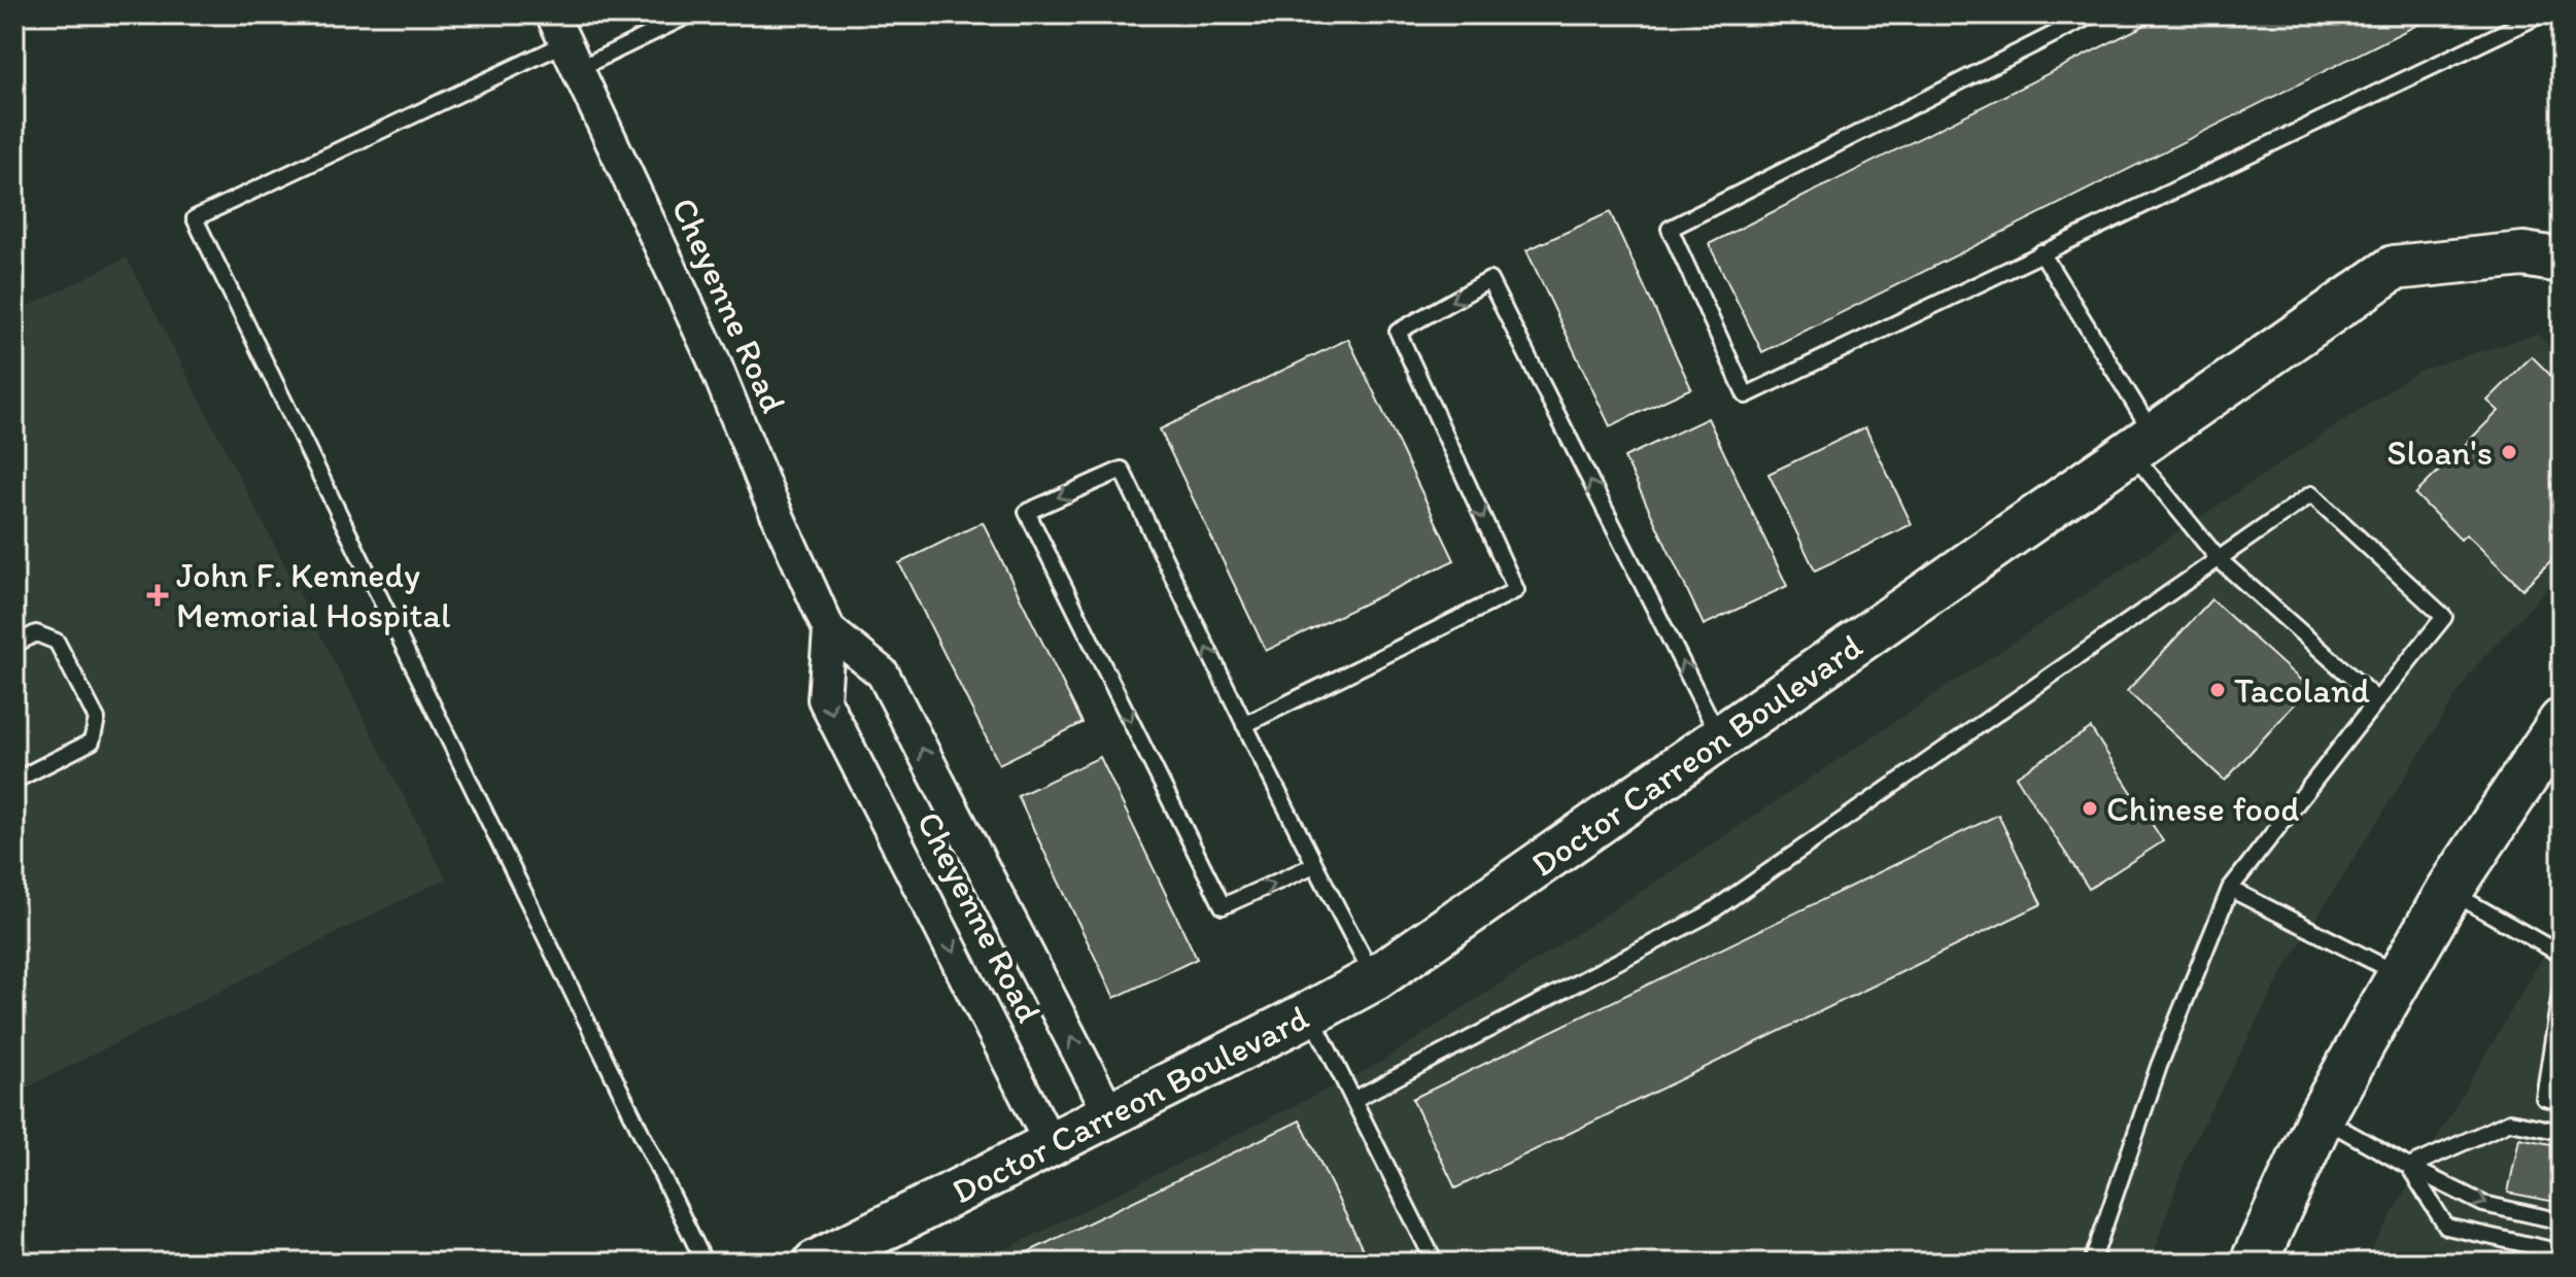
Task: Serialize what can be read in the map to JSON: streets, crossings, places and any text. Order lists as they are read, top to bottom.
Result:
{
  "streets": {
    "main road": ["Doctor Carreon Boulevard"],
    "street": ["Cheyenne Road"]
  },
  "crossings": [
    ["Cheyenne Road", "Doctor Carreon Boulevard"]
  ],
  "places": {
    "other": ["Sloan's", "Tacoland", "Chinese food"],
    "health": ["John F. Kennedy Memorial Hospital"]
  }
}
